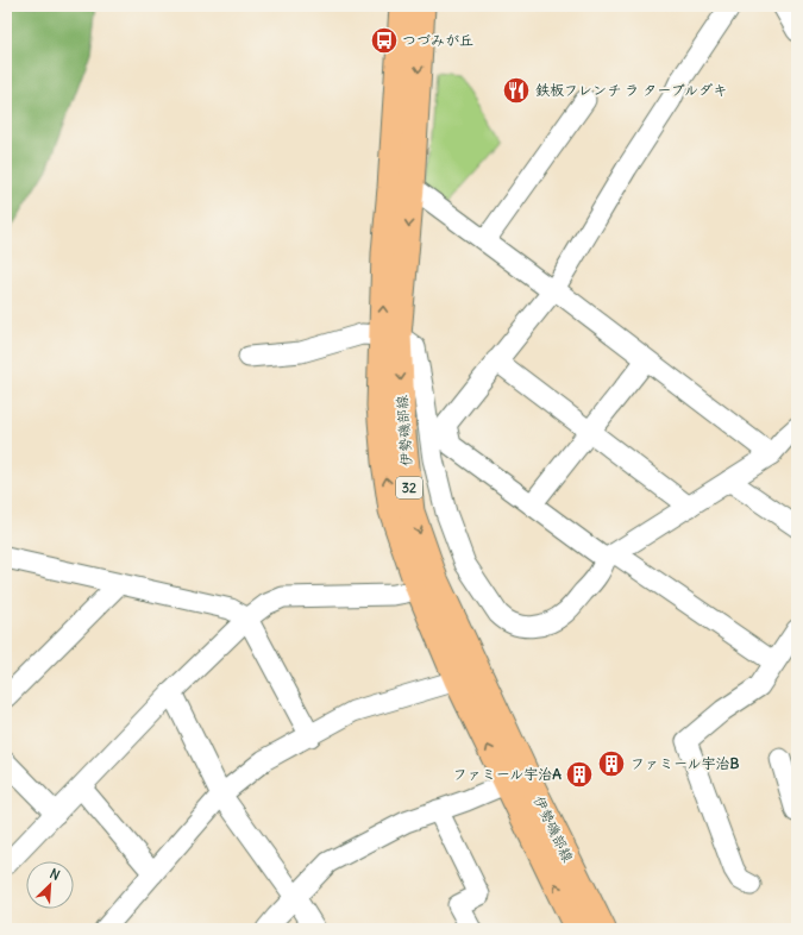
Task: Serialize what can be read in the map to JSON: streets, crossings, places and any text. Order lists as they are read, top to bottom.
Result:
{
  "streets": {
    "main road": ["伊勢磯部線", "32"]
  },
  "places": {
    "bus stop": ["つづみが丘"],
    "restaurant": ["鉄板フレンチ ラ ターブルダキ"],
    "building": ["ファミール宇治B", "ファミール宇治A"]
  },
  "north": "top right"
}
